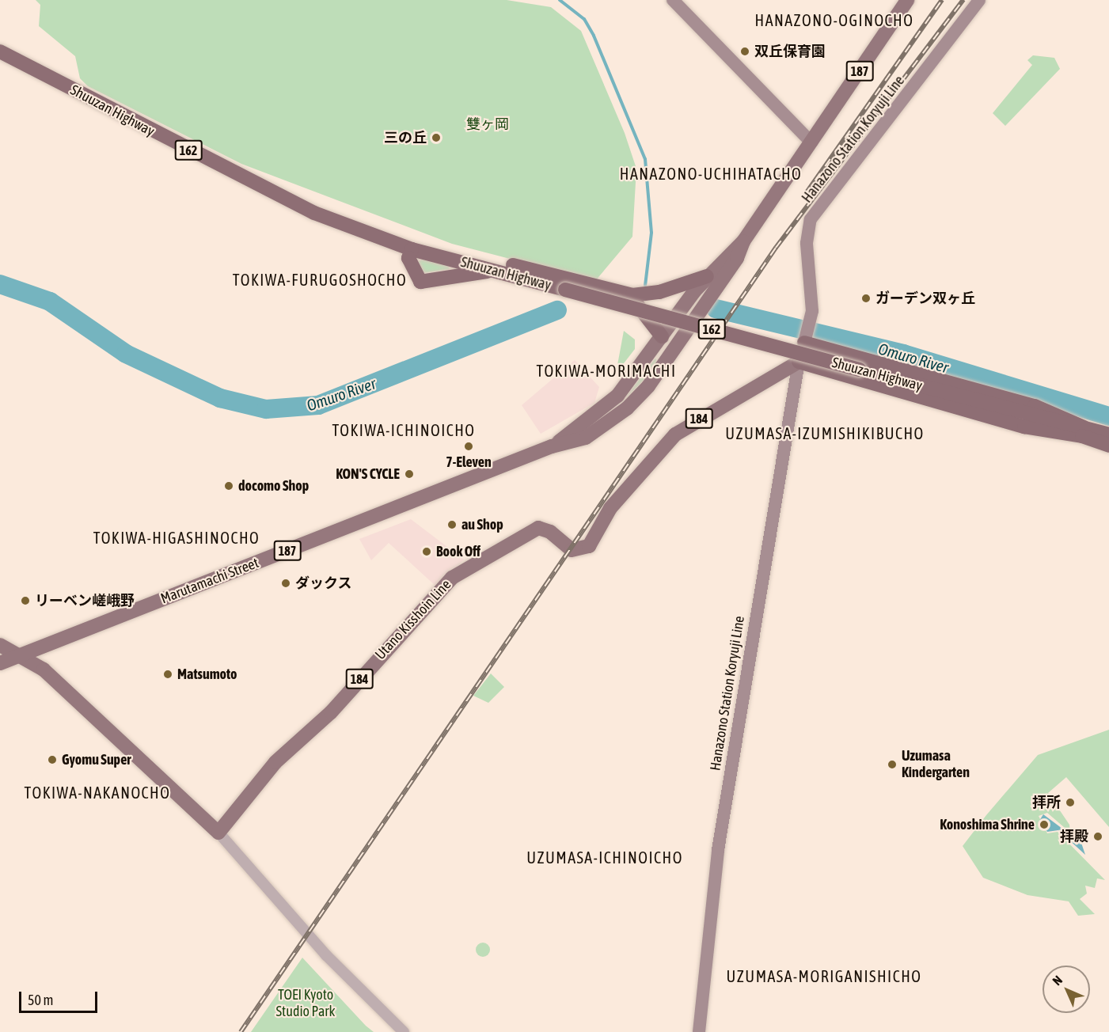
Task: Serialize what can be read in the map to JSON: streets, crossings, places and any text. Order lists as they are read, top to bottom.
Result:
{
  "streets": {
    "highway": ["Shuuzan Highway", "162"],
    "main road": [
      "187",
      "Hanazono Station Koryuji Line",
      "184",
      "Marutamachi Street",
      "Utano Kisshoin Line"
    ]
  },
  "crossings": [
    ["Hanazono Station Koryuji Line", "Utano Kisshoin Line"]
  ],
  "districts": [
    "HANAZONO-OGINOCHO",
    "HANAZONO-UCHIHATACHO",
    "TOKIWA-FURUGOSHOCHO",
    "TOKIWA-MORIMACHI",
    "TOKIWA-ICHINOICHO",
    "UZUMASA-IZUMISHIKIBUCHO",
    "TOKIWA-HIGASHINOCHO",
    "TOKIWA-NAKANOCHO",
    "UZUMASA-ICHINOICHO",
    "UZUMASA-MORIGANISHICHO"
  ],
  "water": ["Omuro River"],
  "parks": ["雙ヶ岡", "TOEI Kyoto Studio Park"],
  "places": [
    "双丘保育園",
    "三の丘",
    "ガーデン双ヶ丘",
    "7-Eleven",
    "KON'S CYCLE",
    "docomo Shop",
    "au Shop",
    "Book Off",
    "ダックス",
    "リーベン嵯峨野",
    "Matsumoto",
    "Gyomu Super",
    "Uzumasa Kindergarten",
    "拝所",
    "Konoshima Shrine",
    "拝殿"
  ],
  "scale_bar": "50 m",
  "north": "top left"
}
